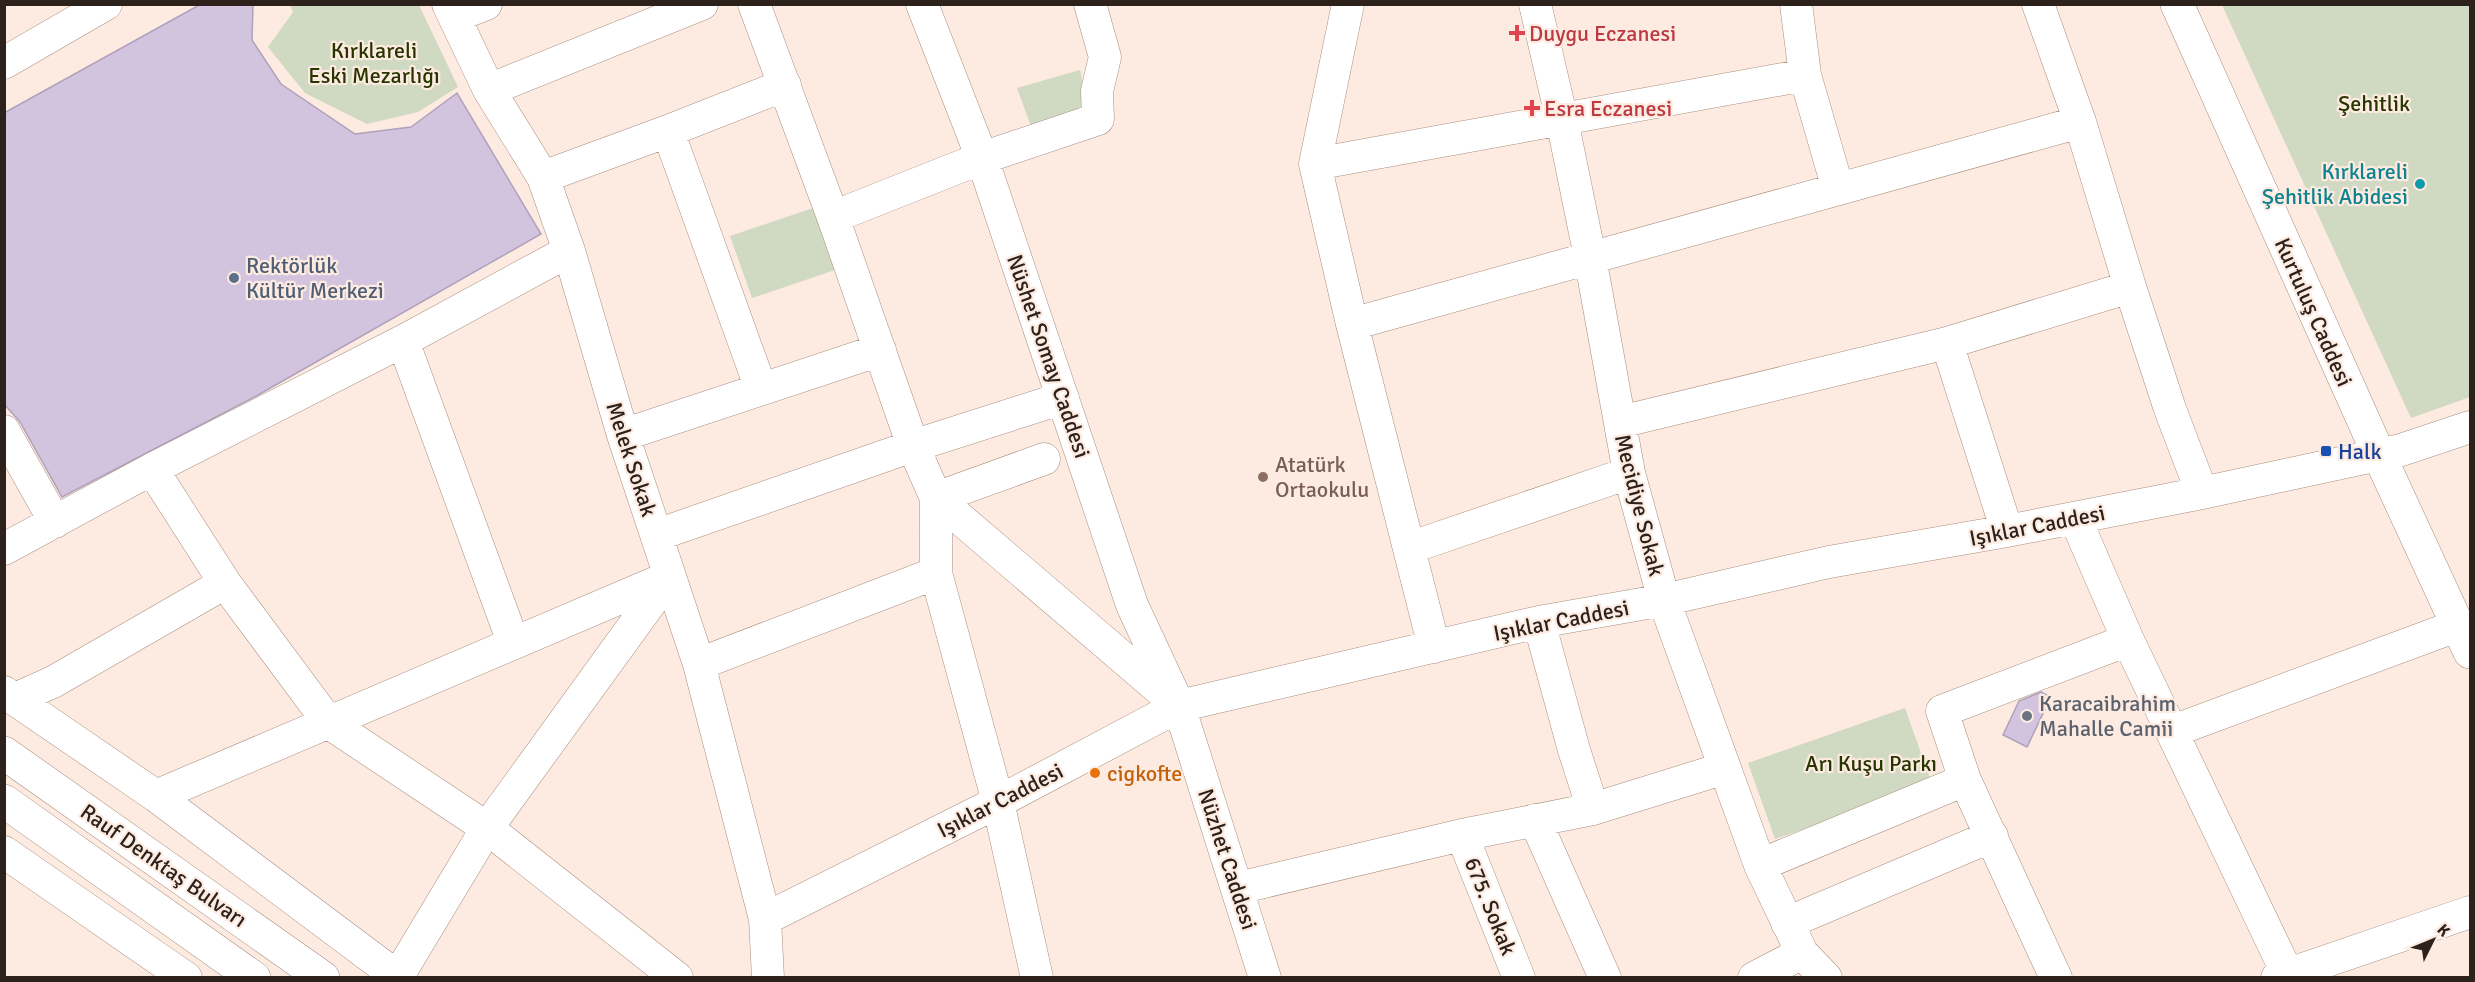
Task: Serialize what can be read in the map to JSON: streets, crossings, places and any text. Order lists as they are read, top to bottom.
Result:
{
  "streets": {
    "main road": ["Kurtuluş Caddesi", "Rauf Denktaş Bulvarı"],
    "street": [
      "Nüshet Somay Caddesi",
      "Melek Sokak",
      "Mecidiye Sokak",
      "Işıklar Caddesi",
      "Nüzhet Caddesi",
      "675. Sokak"
    ]
  },
  "crossings": [
    ["Kurtuluş Caddesi", "Işıklar Caddesi"],
    ["Nüshet Somay Caddesi", "Işıklar Caddesi"],
    ["Nüshet Somay Caddesi", "Nüzhet Caddesi"],
    ["Melek Sokak", "Işıklar Caddesi"],
    ["Mecidiye Sokak", "Işıklar Caddesi"],
    ["Işıklar Caddesi", "Nüzhet Caddesi"]
  ],
  "parks": ["Kırklareli Eski Mezarlığı", "Şehitlik", "Arı Kuşu Parkı"],
  "places": {
    "health": ["Duygu Eczanesi", "Esra Eczanesi"],
    "other": [
      "Kırklareli Şehitlik Abidesi",
      "Rektörlük Kültür Merkezi",
      "Atatürk Ortaokulu",
      "Karacaibrahim Mahalle Camii",
      "cigkofte"
    ],
    "transit": ["Halk"]
  },
  "north": "top right"
}
